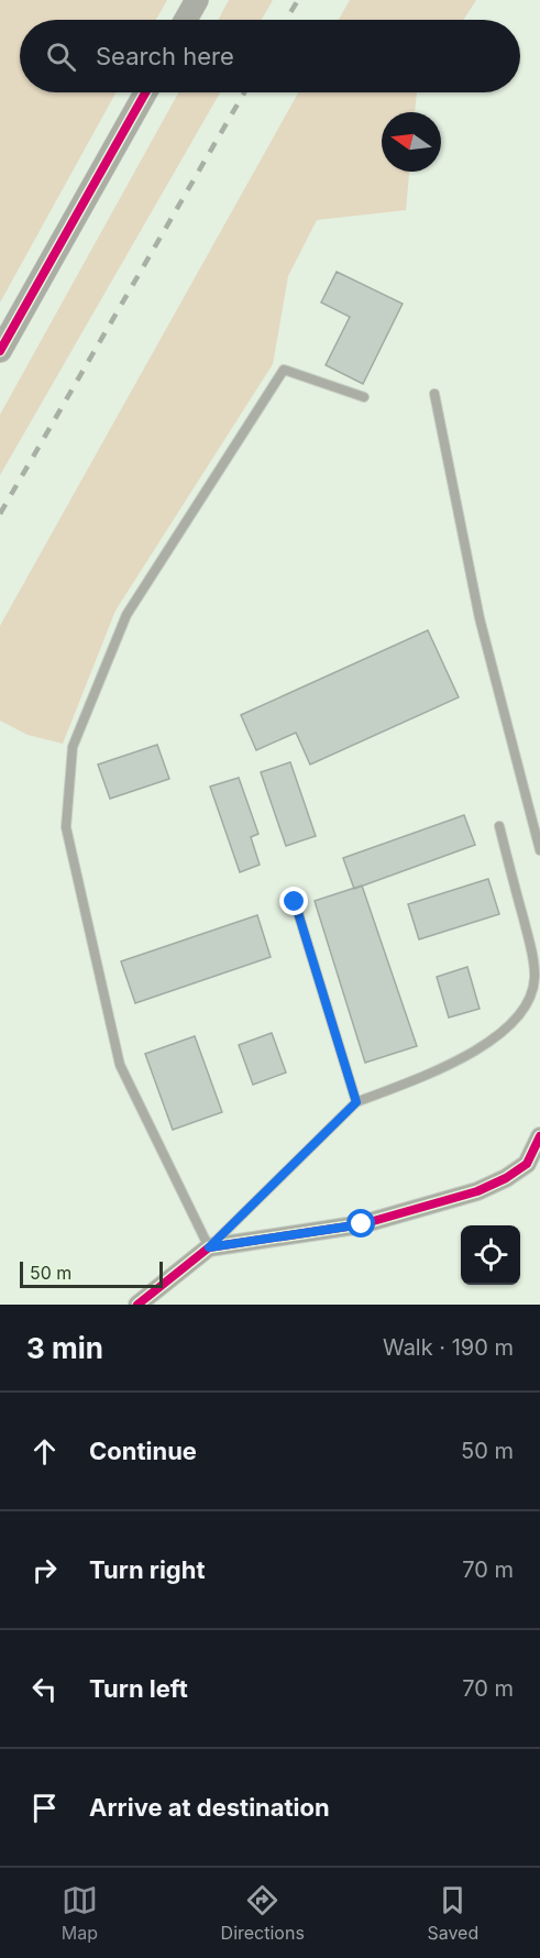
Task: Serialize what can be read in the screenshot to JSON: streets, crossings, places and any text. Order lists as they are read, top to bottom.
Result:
{
  "scale_bar": "50 m",
  "north": "left",
  "page": {
    "search": "Search here",
    "scale": "50 m",
    "heading": ["3 min", "Walk · 190 m"],
    "list": [
      ["Continue", "50 m"],
      ["Turn right", "70 m"],
      ["Turn left", "70 m"],
      "Arrive at destination"
    ],
    "nav": ["Map", "Directions", "Saved"]
  }
}
